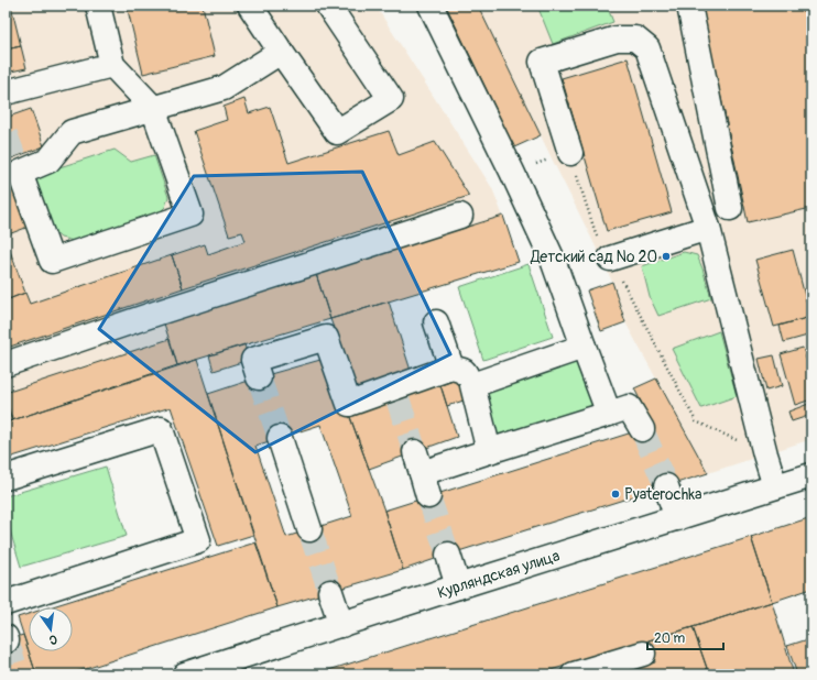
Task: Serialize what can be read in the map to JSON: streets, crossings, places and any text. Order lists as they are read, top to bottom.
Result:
{
  "streets": {
    "street": ["Курляндская улица"]
  },
  "places": ["Детский сад № 20", "Pyaterochka"],
  "scale_bar": "20 m",
  "north": "bottom"
}
